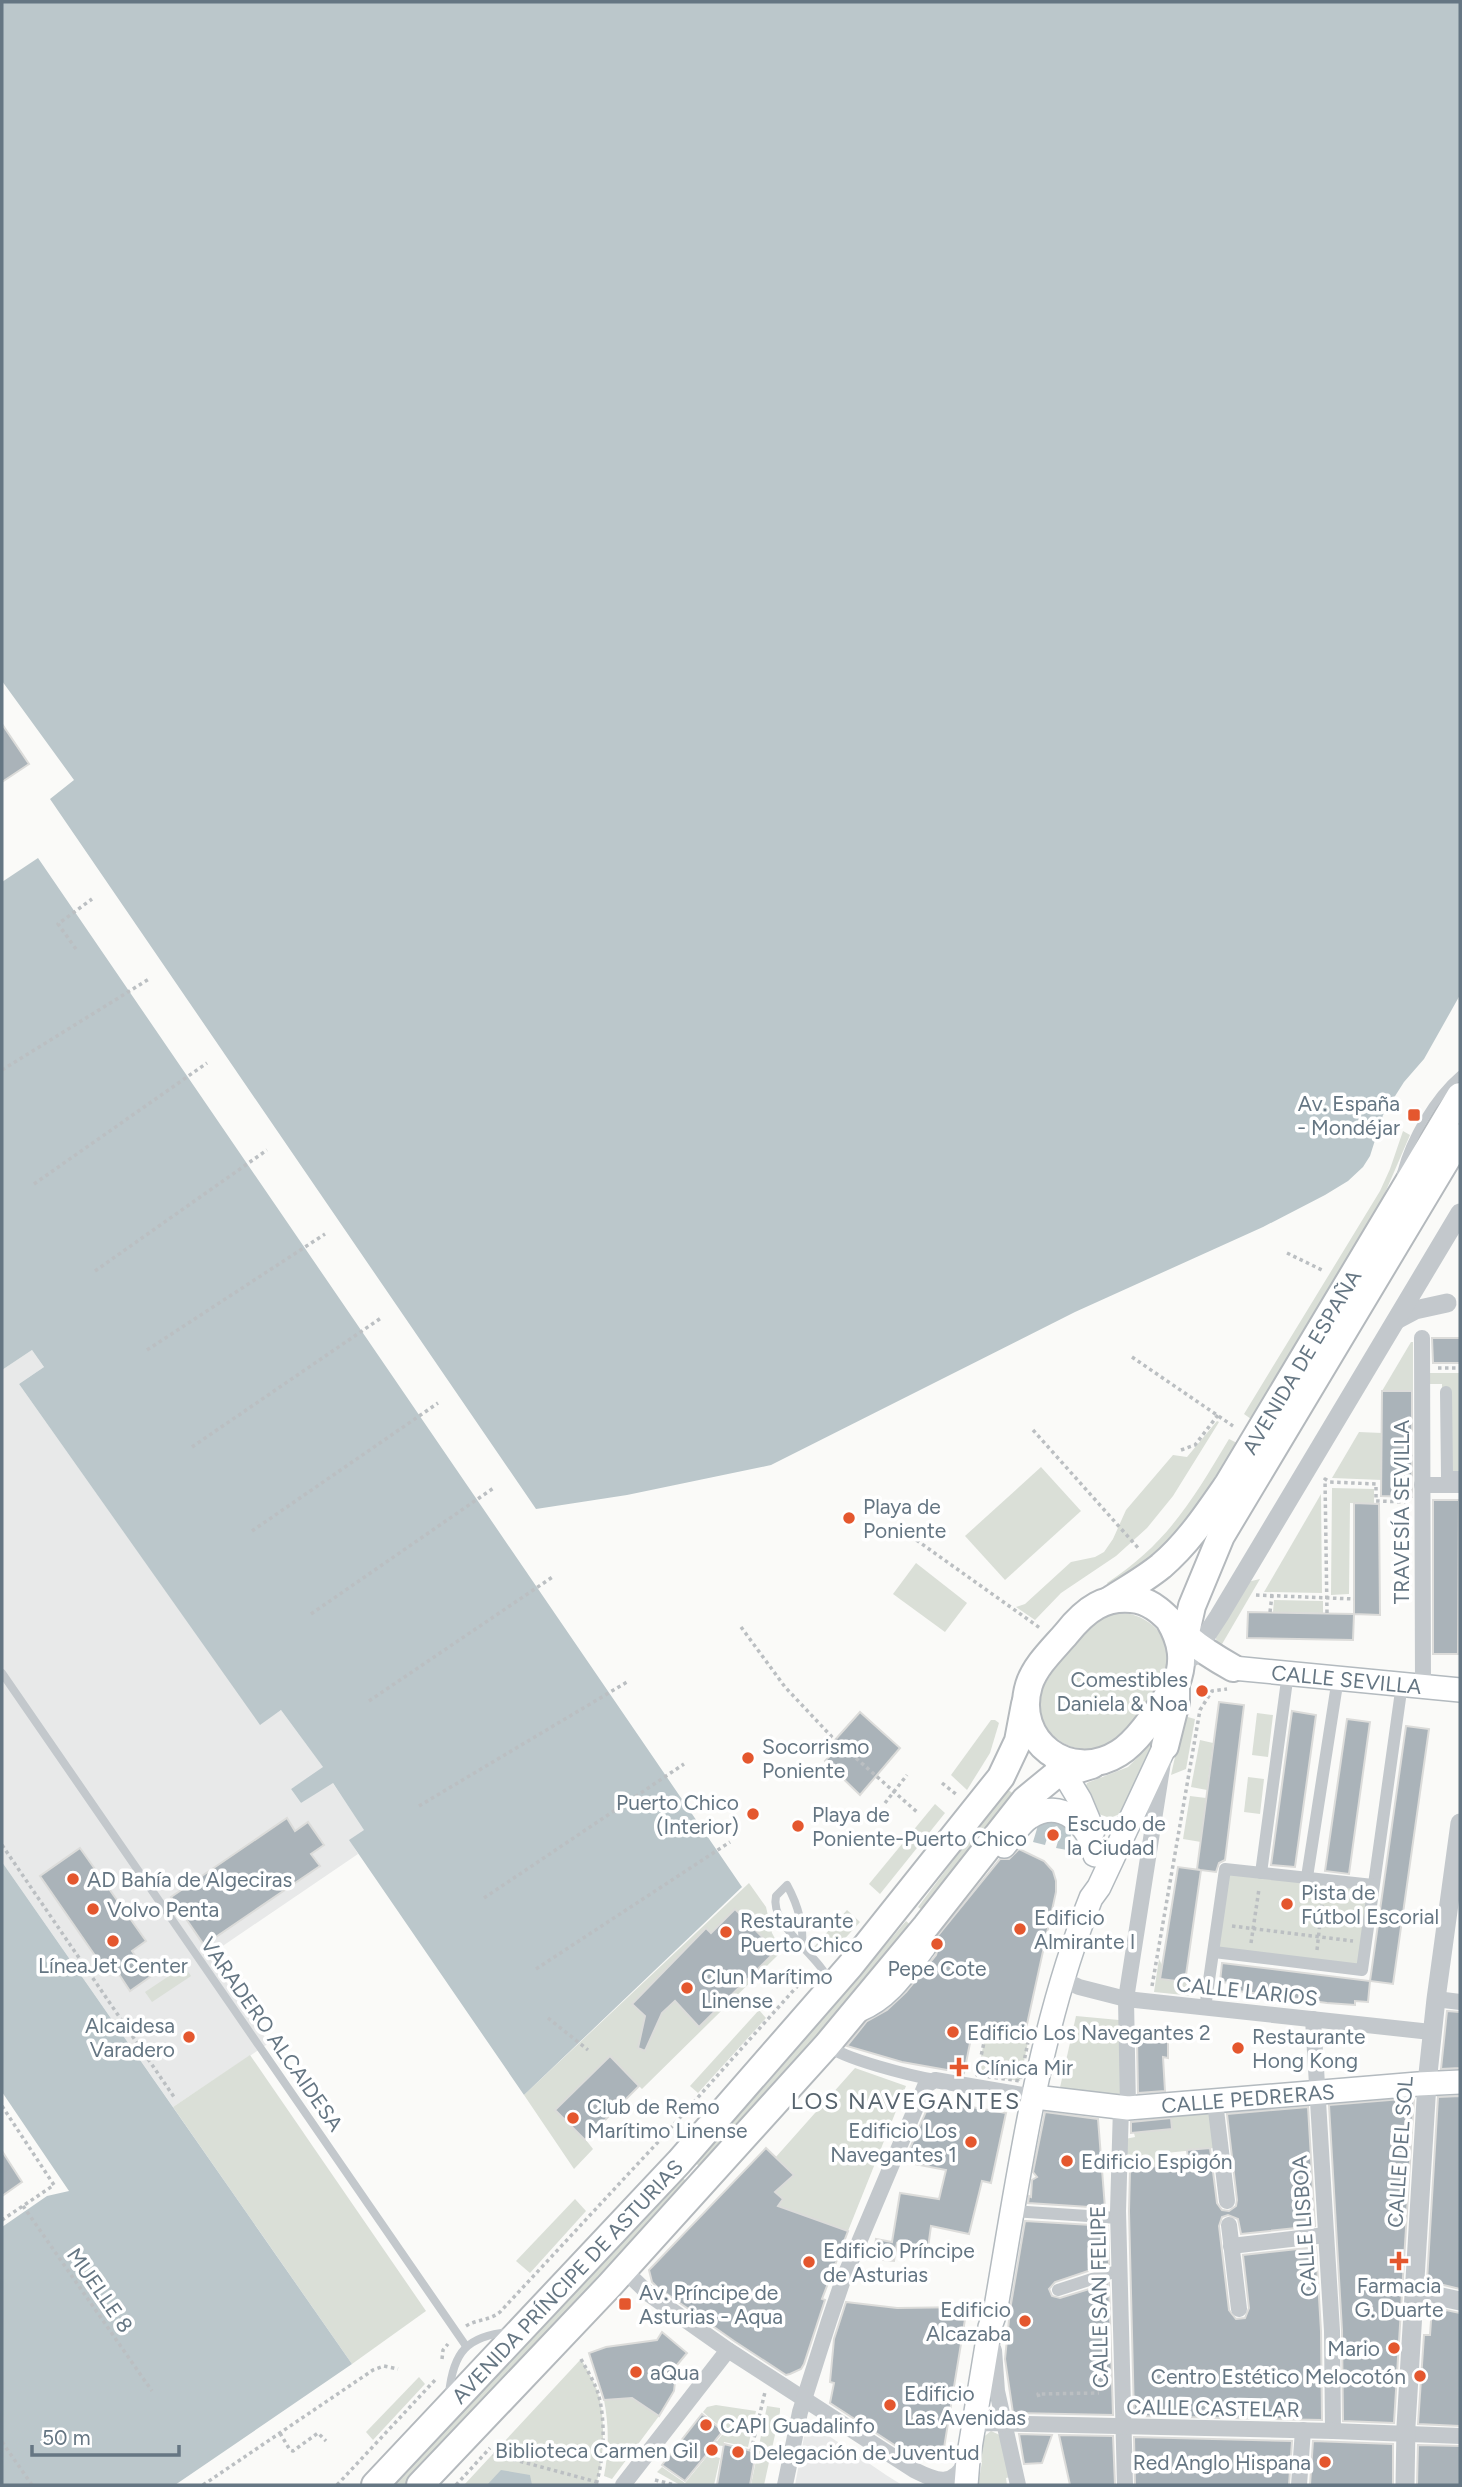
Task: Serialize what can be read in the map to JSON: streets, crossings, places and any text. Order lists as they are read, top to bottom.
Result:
{
  "streets": {
    "highway": ["AVENIDA DE ESPAÑA", "AVENIDA PRÍNCIPE DE ASTURIAS"],
    "main road": ["CALLE SEVILLA", "CALLE PEDRERAS"],
    "street": [
      "TRAVESÍA SEVILLA",
      "CALLE LARIOS",
      "CALLE DEL SOL",
      "CALLE LISBOA",
      "CALLE SAN FELIPE",
      "CALLE CASTELAR"
    ],
    "lane": ["VARADERO ALCAIDESA"],
    "path": ["MUELLE 8"]
  },
  "crossings": [
    ["AVENIDA DE ESPAÑA", "AVENIDA PRÍNCIPE DE ASTURIAS"],
    ["TRAVESÍA SEVILLA", "CALLE SEVILLA"],
    ["CALLE LARIOS", "CALLE DEL SOL"],
    ["CALLE LARIOS", "CALLE LISBOA"],
    ["CALLE LARIOS", "CALLE SAN FELIPE"],
    ["CALLE PEDRERAS", "CALLE DEL SOL"],
    ["CALLE PEDRERAS", "CALLE LISBOA"],
    ["CALLE PEDRERAS", "CALLE SAN FELIPE"],
    ["CALLE DEL SOL", "CALLE CASTELAR"],
    ["CALLE LISBOA", "CALLE CASTELAR"],
    ["CALLE SAN FELIPE", "CALLE CASTELAR"]
  ],
  "districts": ["LOS NAVEGANTES"],
  "places": {
    "transit": ["Av. España - Mondéjar", "Av. Príncipe de Asturias - Aqua"],
    "other": [
      "Playa de Poniente",
      "Comestibles Daniela & Noa",
      "Socorrismo Poniente",
      "Puerto Chico (Interior)",
      "Playa de Poniente-Puerto Chico",
      "Escudo de la Ciudad",
      "AD Bahía de Algeciras",
      "Pista de Fútbol Escorial",
      "Volvo Penta",
      "Edificio Almirante I",
      "Restaurante Puerto Chico",
      "LíneaJet Center",
      "Pepe Cote",
      "Clun Marítimo Linense",
      "Edificio Los Navegantes 2",
      "Alcaidesa Varadero",
      "Restaurante Hong Kong",
      "Club de Remo Marítimo Linense",
      "Edificio Los Navegantes 1",
      "Edificio Espigón",
      "Edificio Príncipe de Asturias",
      "Edificio Alcazaba",
      "Mario",
      "aQua",
      "Centro Estético Melocotón",
      "Edificio Las Avenidas",
      "CAPI Guadalinfo",
      "Biblioteca Carmen Gil",
      "Delegación de Juventud",
      "Red Anglo Hispana"
    ],
    "health": ["Clínica Mir", "Farmacia G. Duarte"]
  },
  "scale_bar": "50 m"
}
